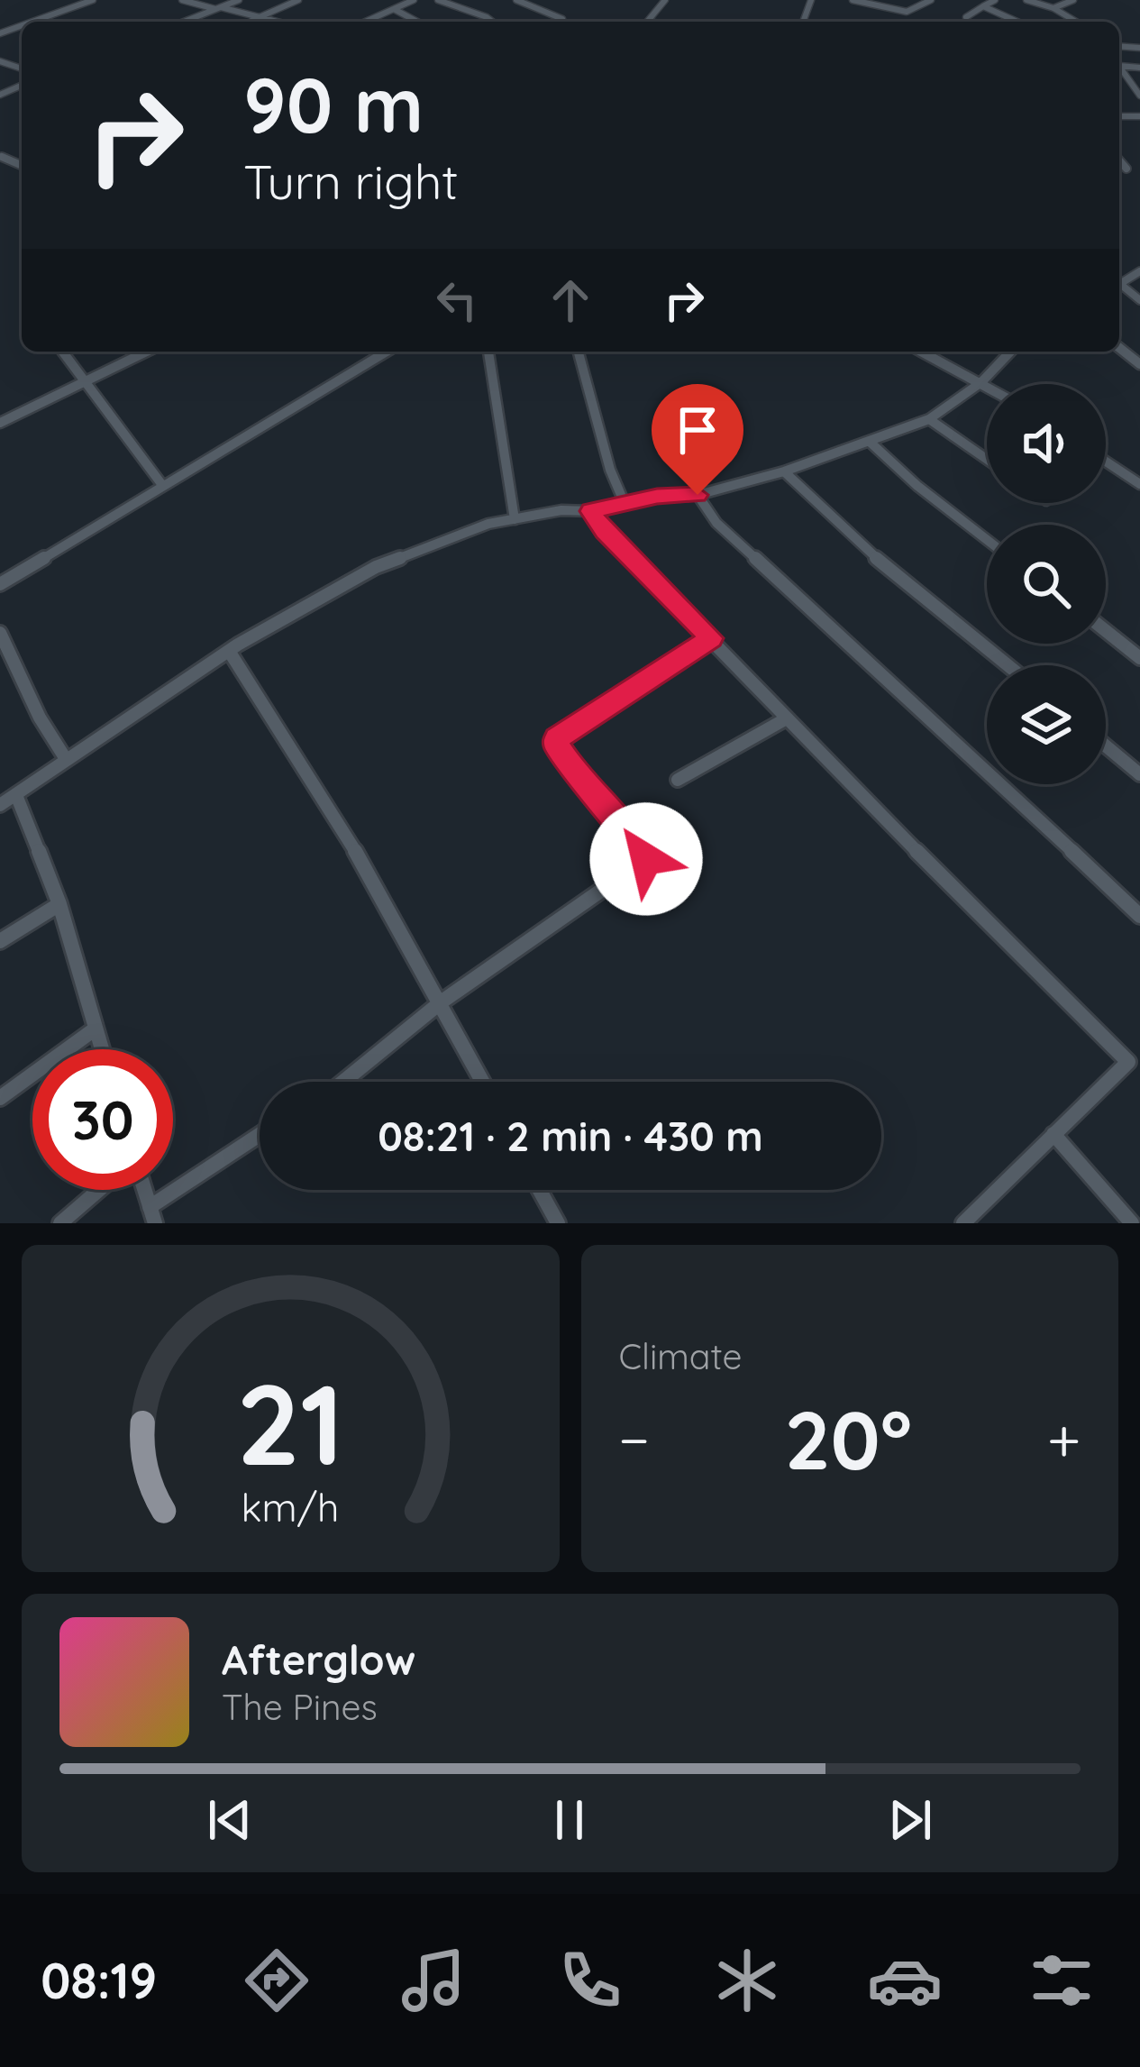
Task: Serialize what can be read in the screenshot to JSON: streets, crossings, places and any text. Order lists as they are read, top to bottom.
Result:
{
  "page": {
    "turn": ["90 m", "Turn right"],
    "limit": "30",
    "trip": "08:21 · 2 min · 430 m",
    "tile": "Climate",
    "heat": ["−", "20°", "+"],
    "song": ["Afterglow", "The Pines"],
    "tabs": "08:19",
    "gauge": ["21", "km/h"]
  }
}
